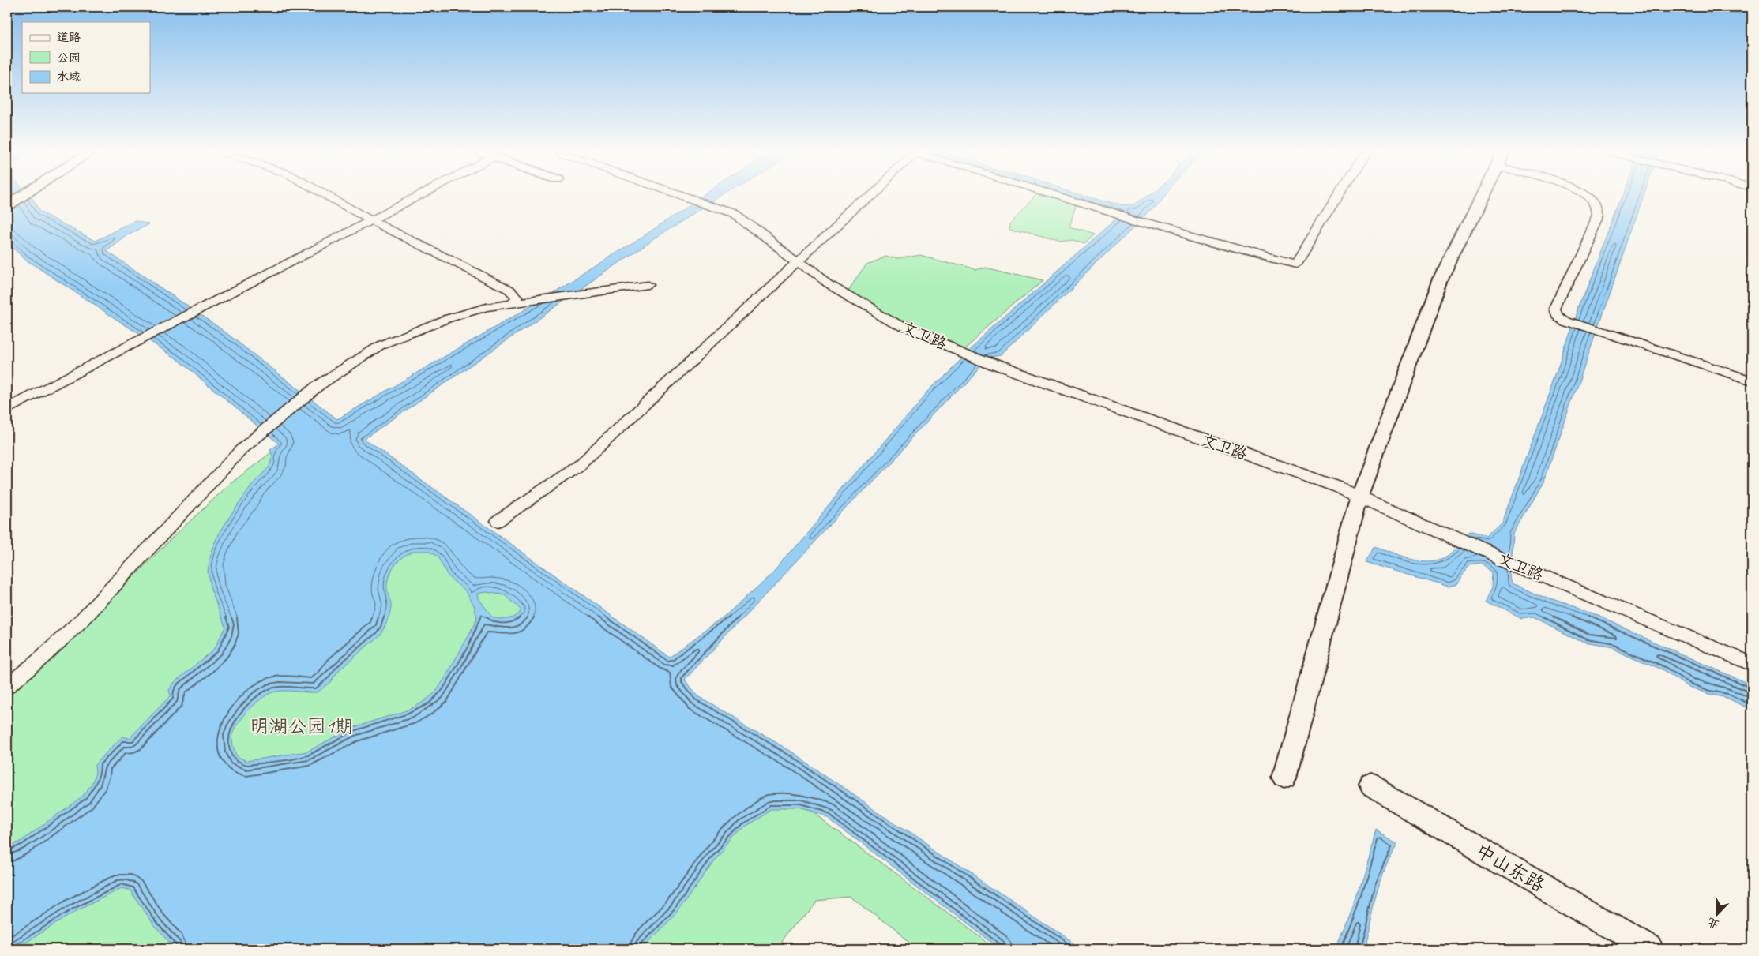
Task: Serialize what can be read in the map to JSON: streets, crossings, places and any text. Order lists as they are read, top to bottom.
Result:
{
  "streets": {
    "main road": ["中山东路"],
    "street": ["文卫路"]
  },
  "parks": ["明湖公园1期"],
  "legend": ["道路", "公园", "水域"],
  "north": "bottom left"
}
